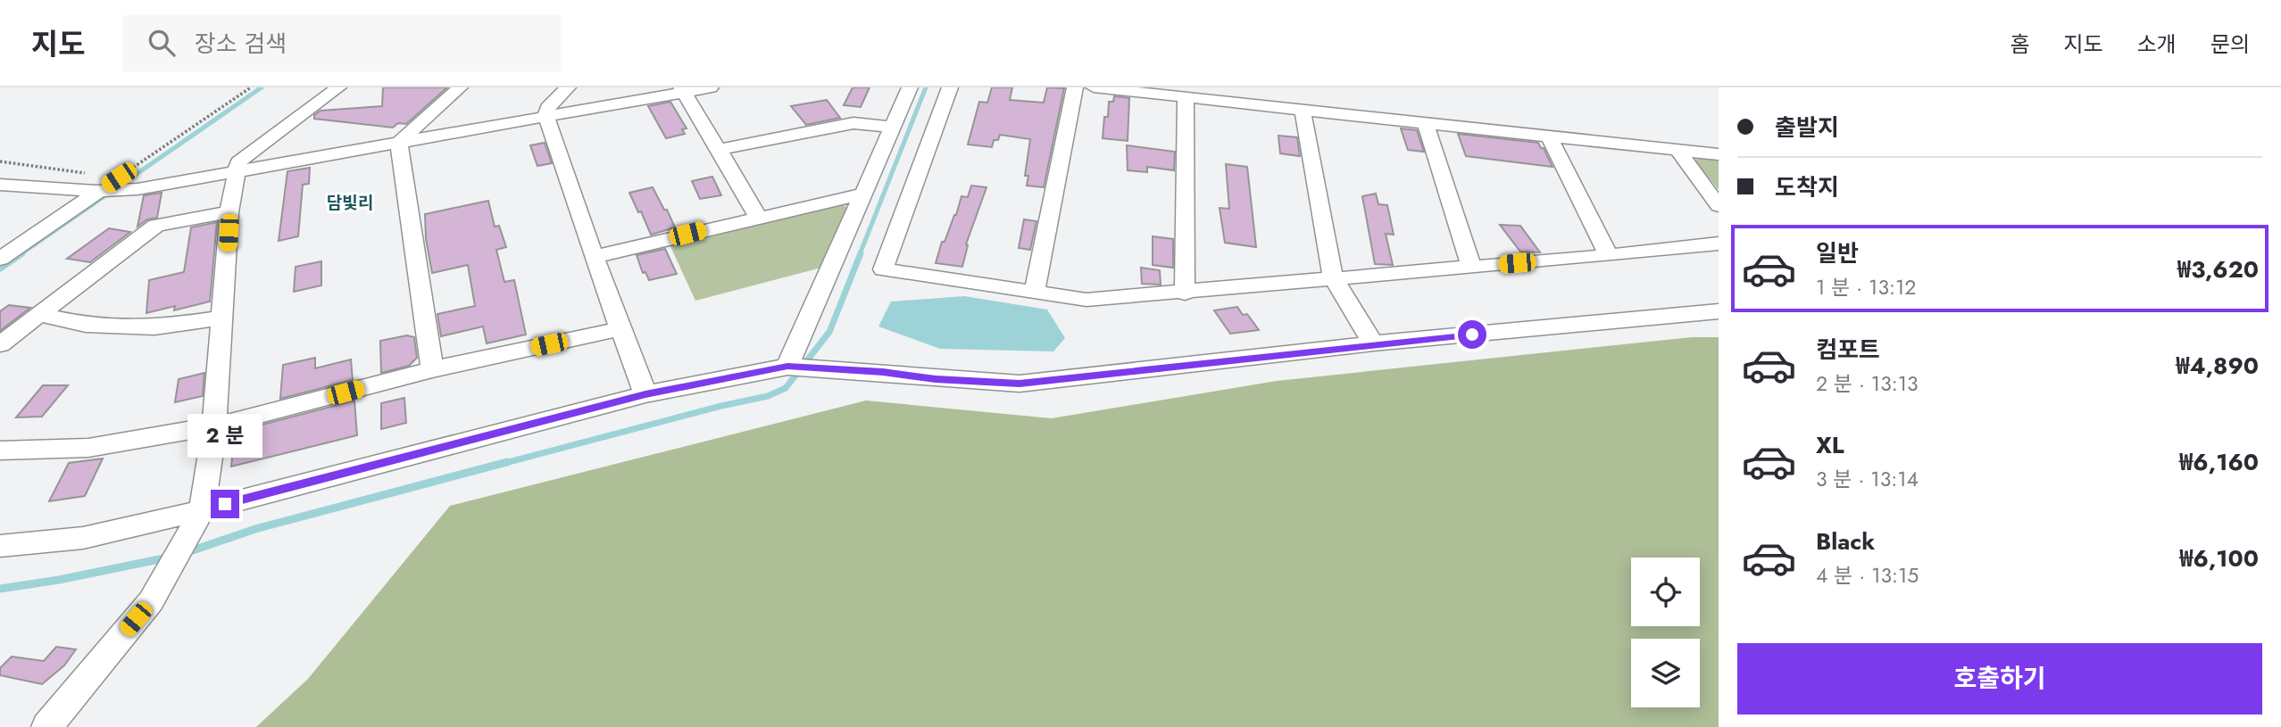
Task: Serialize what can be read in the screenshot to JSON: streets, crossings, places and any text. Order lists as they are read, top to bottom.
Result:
{
  "districts": ["담빛리"],
  "page": {
    "header": "지도",
    "search": "장소 검색",
    "nav": [
      "홈",
      "지도",
      "소개",
      "문의"
    ],
    "banner": ["출발지", "도착지"],
    "list": [
      {
        "name": "일반",
        "note": "1 분 · 13:12",
        "value": "₩3,620"
      },
      {
        "name": "컴포트",
        "note": "2 분 · 13:13",
        "value": "₩4,890"
      },
      {
        "name": "XL",
        "note": "3 분 · 13:14",
        "value": "₩6,160"
      },
      {
        "name": "Black",
        "note": "4 분 · 13:15",
        "value": "₩6,100"
      }
    ],
    "bubble": "2 분",
    "buttons": "호출하기"
  }
}
